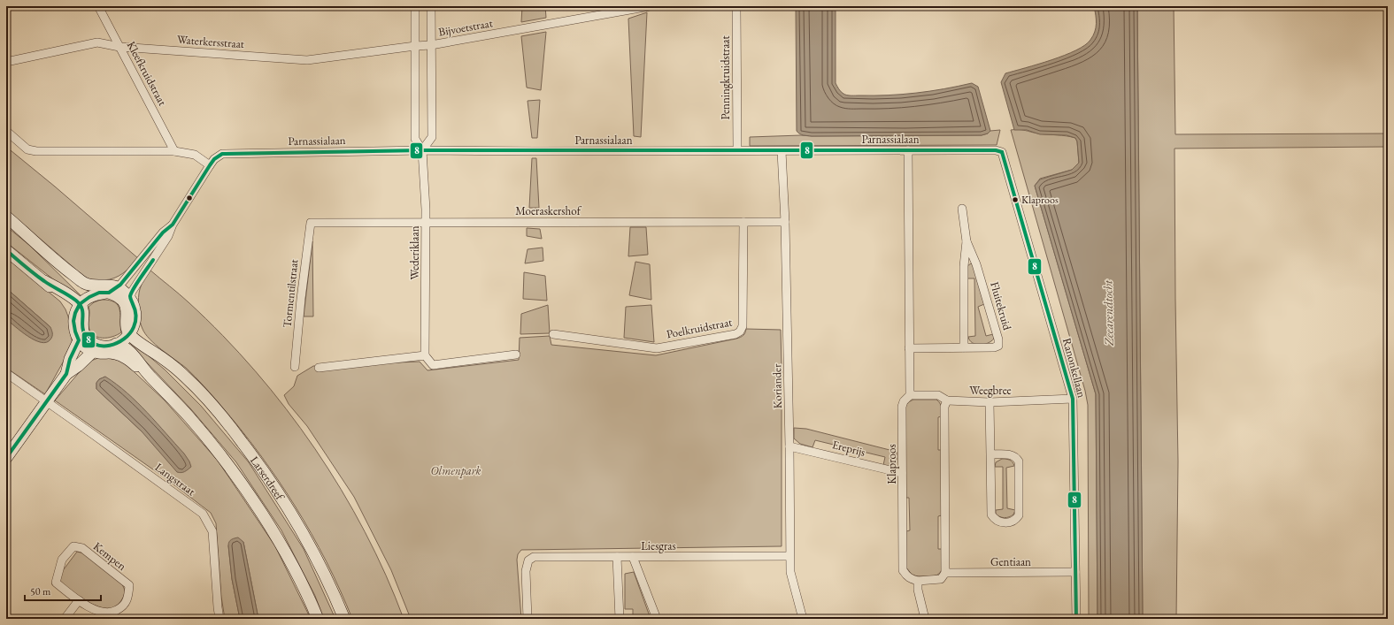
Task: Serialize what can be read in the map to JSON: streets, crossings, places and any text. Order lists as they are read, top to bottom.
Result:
{
  "streets": {
    "main road": ["Larserdreef"],
    "street": [
      "Bijvoetstraat",
      "Waterkersstraat",
      "Kleefkruidstraat",
      "Penningkruidstraat",
      "Parnassialaan",
      "Moeraskershof",
      "Wederiklaan",
      "Tormentilstraat",
      "Fluitekruid",
      "Poelkruidstraat",
      "Ranonkellaan",
      "Koriander",
      "Weegbree",
      "Ereprijs",
      "Klaproos",
      "Langstraat",
      "Liesgras",
      "Kempen",
      "Gentiaan"
    ]
  },
  "crossings": [
    ["Bijvoetstraat", "Waterkersstraat"],
    ["Bijvoetstraat", "Wederiklaan"],
    ["Waterkersstraat", "Kleefkruidstraat"],
    ["Waterkersstraat", "Wederiklaan"],
    ["Penningkruidstraat", "Parnassialaan"],
    ["Parnassialaan", "Wederiklaan"],
    ["Parnassialaan", "Ranonkellaan"],
    ["Parnassialaan", "Koriander"],
    ["Parnassialaan", "Klaproos"],
    ["Moeraskershof", "Wederiklaan"],
    ["Moeraskershof", "Tormentilstraat"],
    ["Moeraskershof", "Poelkruidstraat"],
    ["Moeraskershof", "Koriander"],
    ["Fluitekruid", "Klaproos"],
    ["Ranonkellaan", "Weegbree"],
    ["Ranonkellaan", "Gentiaan"],
    ["Koriander", "Ereprijs"],
    ["Koriander", "Liesgras"],
    ["Weegbree", "Klaproos"],
    ["Ereprijs", "Klaproos"]
  ],
  "water": ["Zeearendtocht"],
  "parks": ["Olmenpark"],
  "places": ["Klaproos"],
  "lines": ["transit line 8"],
  "scale_bar": "50 m"
}
